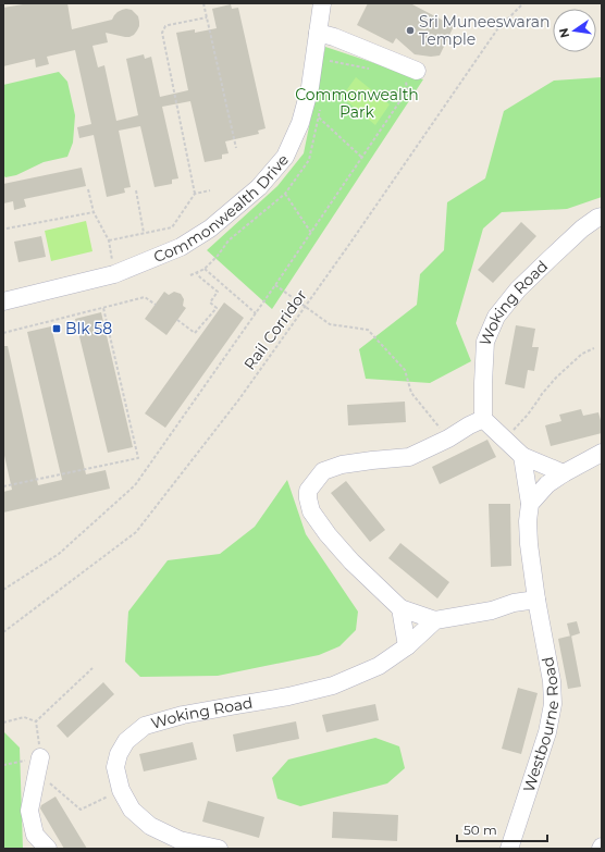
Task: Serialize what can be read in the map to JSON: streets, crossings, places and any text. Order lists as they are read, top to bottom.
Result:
{
  "streets": {
    "street": ["Commonwealth Drive", "Woking Road", "Westbourne Road"],
    "path": ["Rail Corridor"]
  },
  "parks": ["Commonwealth Park"],
  "places": {
    "other": ["Sri Muneeswaran Temple"],
    "transit": ["Blk 58"]
  },
  "scale_bar": "50 m",
  "north": "left"
}
